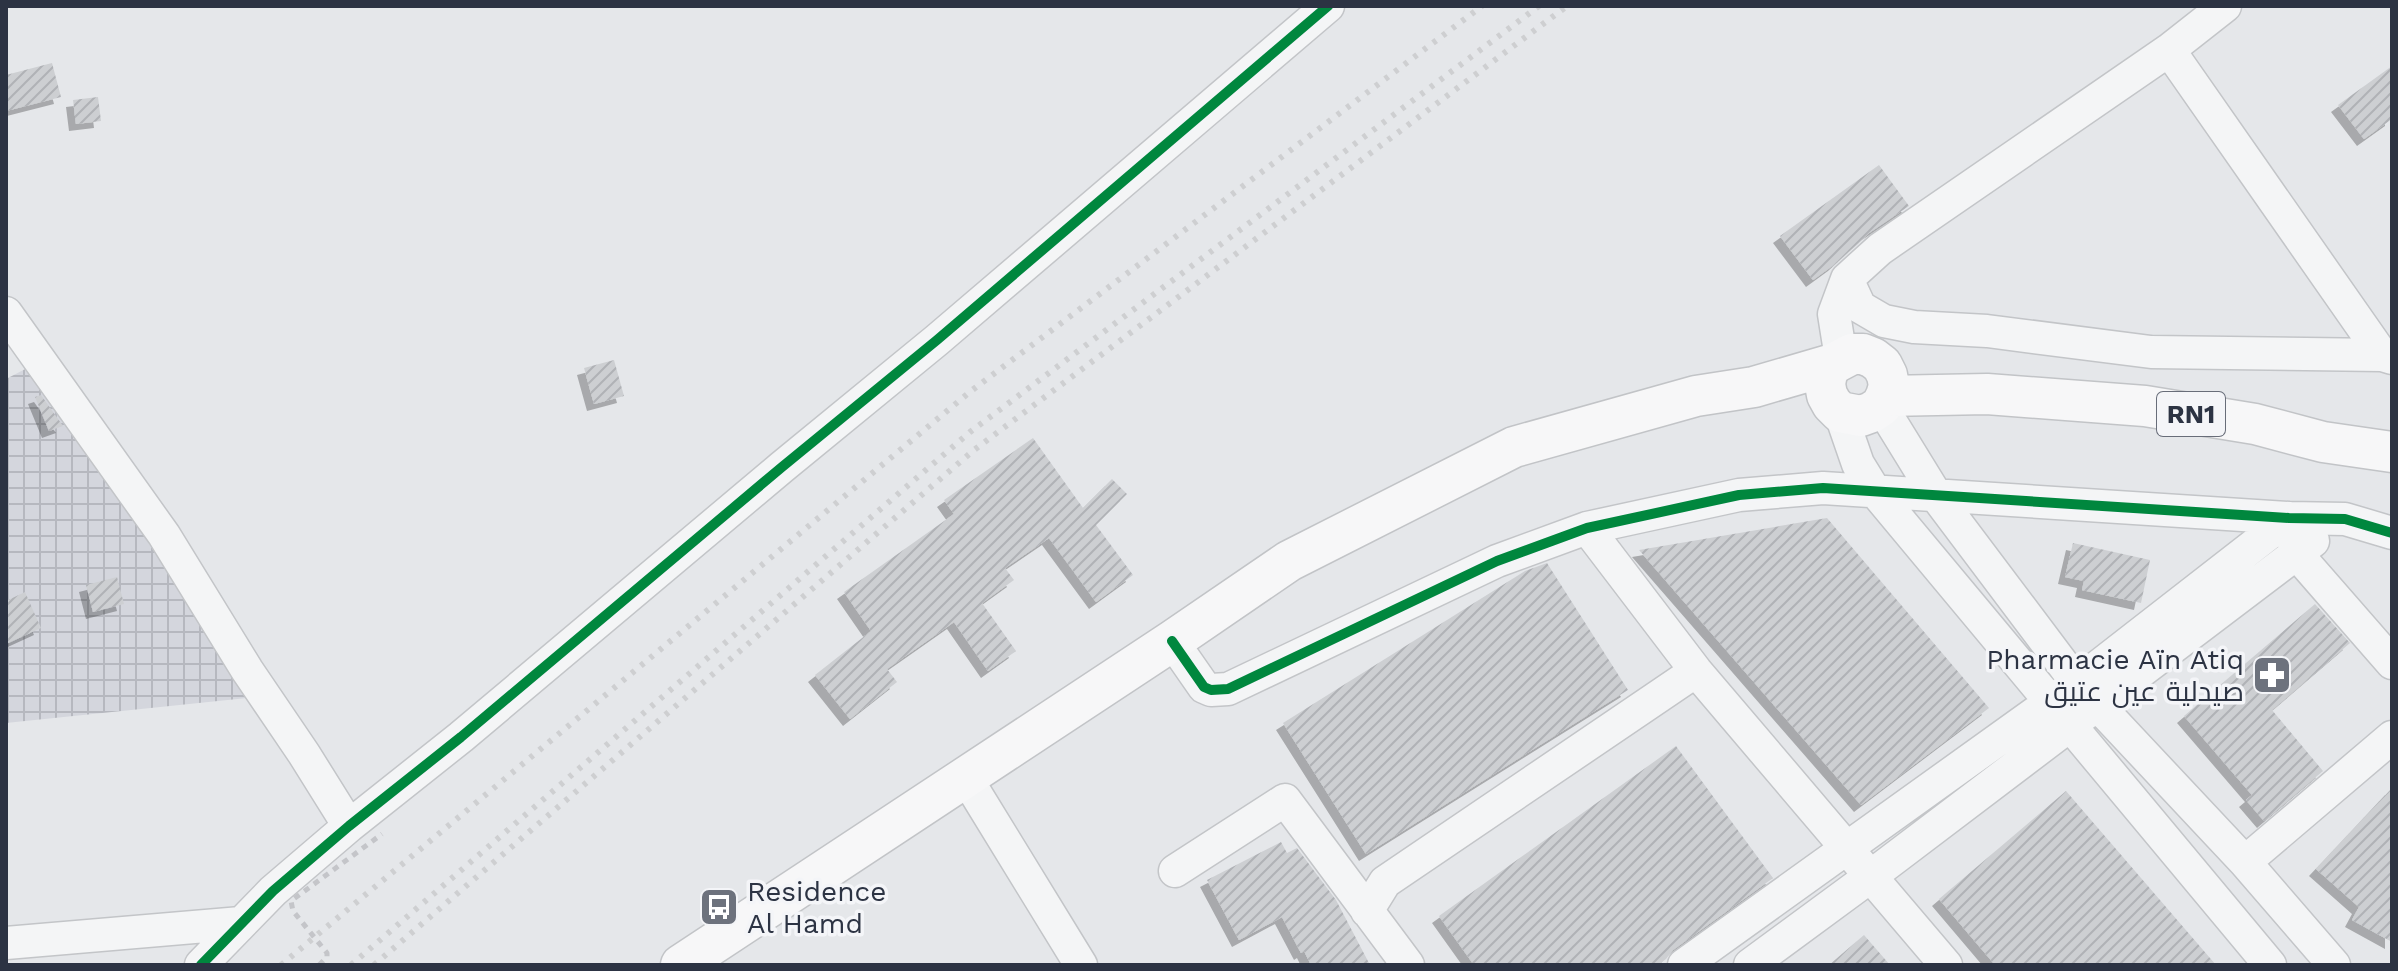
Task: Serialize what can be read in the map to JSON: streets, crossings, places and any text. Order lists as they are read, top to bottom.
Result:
{
  "streets": {
    "main road": ["RN1"]
  },
  "places": {
    "pharmacy": ["Pharmacie Aïn Atiq صيدلية عين عتيق"],
    "bus stop": ["Residence Al Hamd"]
  }
}
